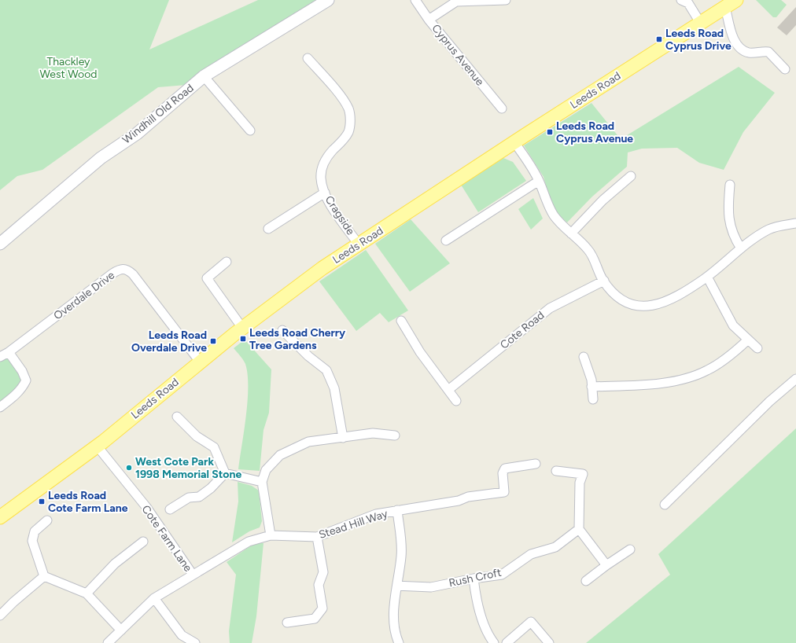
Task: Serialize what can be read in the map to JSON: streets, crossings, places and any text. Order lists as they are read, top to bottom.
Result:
{
  "streets": {
    "main road": ["Leeds Road"],
    "street": [
      "Cyprus Avenue",
      "Windhill Old Road",
      "Cragside",
      "Overdale Drive",
      "Cote Road",
      "Stead Hill Way",
      "Cote Farm Lane",
      "Rush Croft"
    ]
  },
  "crossings": [
    ["Leeds Road", "Cragside"],
    ["Leeds Road", "Overdale Drive"],
    ["Leeds Road", "Cote Farm Lane"],
    ["Stead Hill Way", "Cote Farm Lane"]
  ],
  "parks": ["Thackley West Wood"],
  "places": {
    "transit": [
      "Leeds Road Cyprus Drive",
      "Leeds Road Cyprus Avenue",
      "Leeds Road Cherry Tree Gardens",
      "Leeds Road Overdale Drive",
      "Leeds Road Cote Farm Lane"
    ],
    "other": ["West Cote Park 1998 Memorial Stone"]
  }
}
